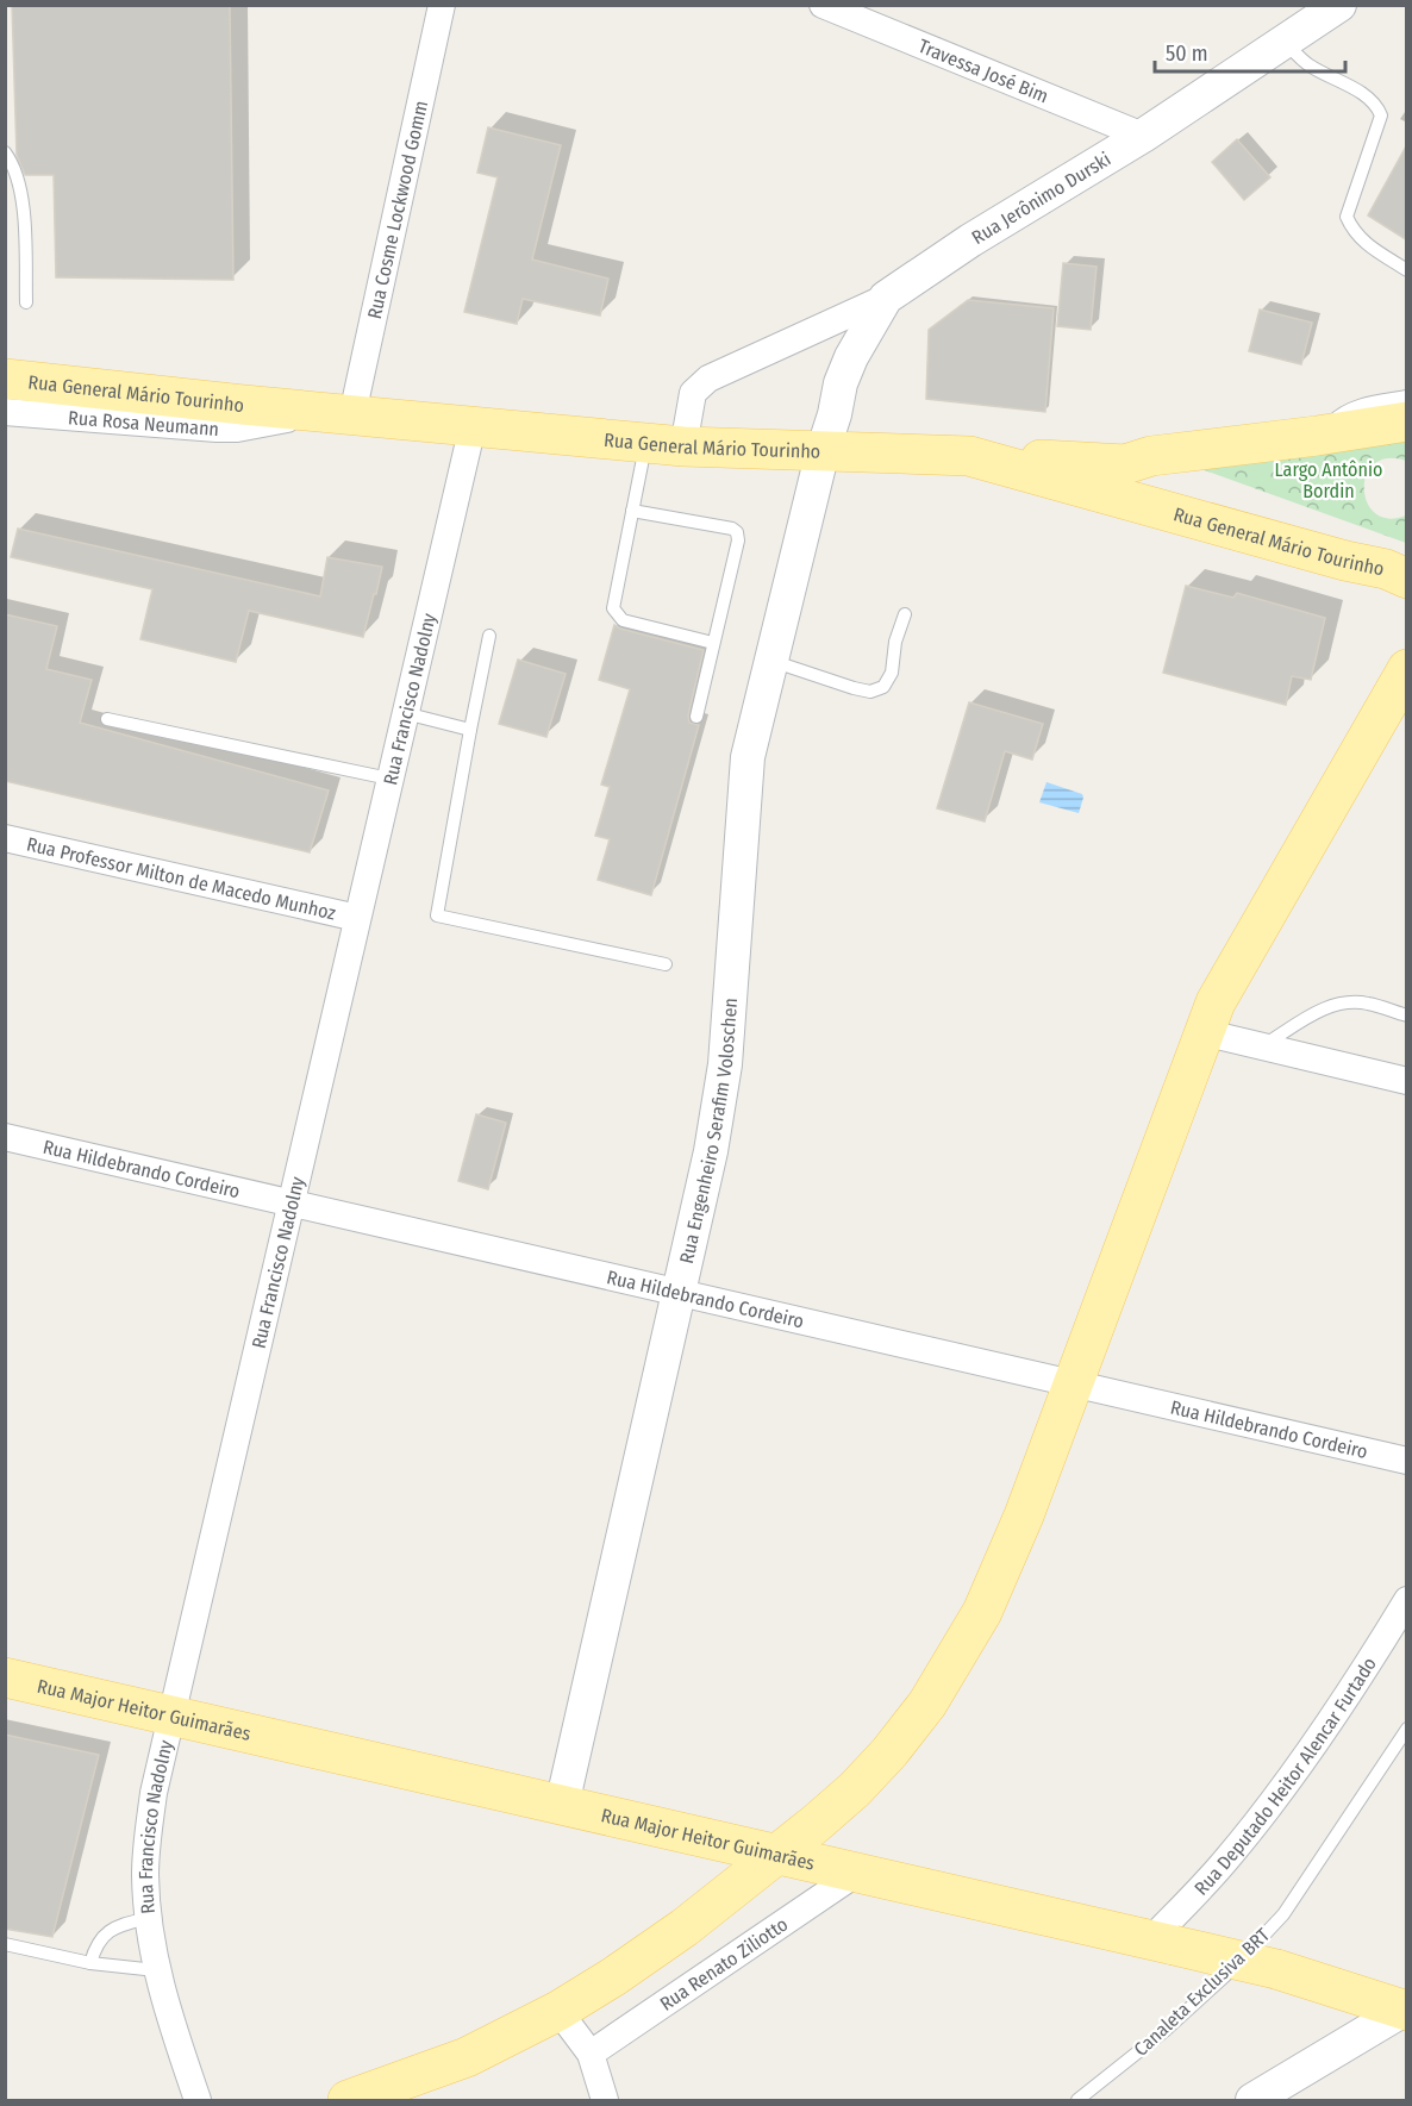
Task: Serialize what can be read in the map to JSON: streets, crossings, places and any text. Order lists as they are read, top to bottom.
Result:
{
  "streets": {
    "main road": ["Rua General Mário Tourinho", "Rua Major Heitor Guimarães"],
    "street": [
      "Travessa José Bim",
      "Rua Jerônimo Durski",
      "Rua Cosme Lockwood Gomm",
      "Rua Rosa Neumann",
      "Rua Francisco Nadolny",
      "Rua Professor Milton de Macedo Munhoz",
      "Rua Engenheiro Serafim Voloschen",
      "Rua Hildebrando Cordeiro",
      "Rua Deputado Heitor Alencar Furtado",
      "Rua Renato Ziliotto"
    ],
    "lane": ["Canaleta Exclusiva BRT"]
  },
  "crossings": [
    ["Travessa José Bim", "Rua Jerônimo Durski"],
    ["Rua Jerônimo Durski", "Rua General Mário Tourinho"],
    ["Rua Jerônimo Durski", "Rua Engenheiro Serafim Voloschen"],
    ["Rua Cosme Lockwood Gomm", "Rua General Mário Tourinho"],
    ["Rua Cosme Lockwood Gomm", "Rua Rosa Neumann"],
    ["Rua General Mário Tourinho", "Rua Rosa Neumann"],
    ["Rua General Mário Tourinho", "Rua Francisco Nadolny"],
    ["Rua General Mário Tourinho", "Rua Engenheiro Serafim Voloschen"],
    ["Rua Francisco Nadolny", "Rua Professor Milton de Macedo Munhoz"],
    ["Rua Francisco Nadolny", "Rua Hildebrando Cordeiro"],
    ["Rua Francisco Nadolny", "Rua Major Heitor Guimarães"],
    ["Rua Engenheiro Serafim Voloschen", "Rua Hildebrando Cordeiro"],
    ["Rua Engenheiro Serafim Voloschen", "Rua Major Heitor Guimarães"],
    ["Rua Major Heitor Guimarães", "Rua Deputado Heitor Alencar Furtado"],
    ["Rua Major Heitor Guimarães", "Rua Renato Ziliotto"]
  ],
  "parks": ["Largo Antônio Bordin"],
  "scale_bar": "50 m"
}
